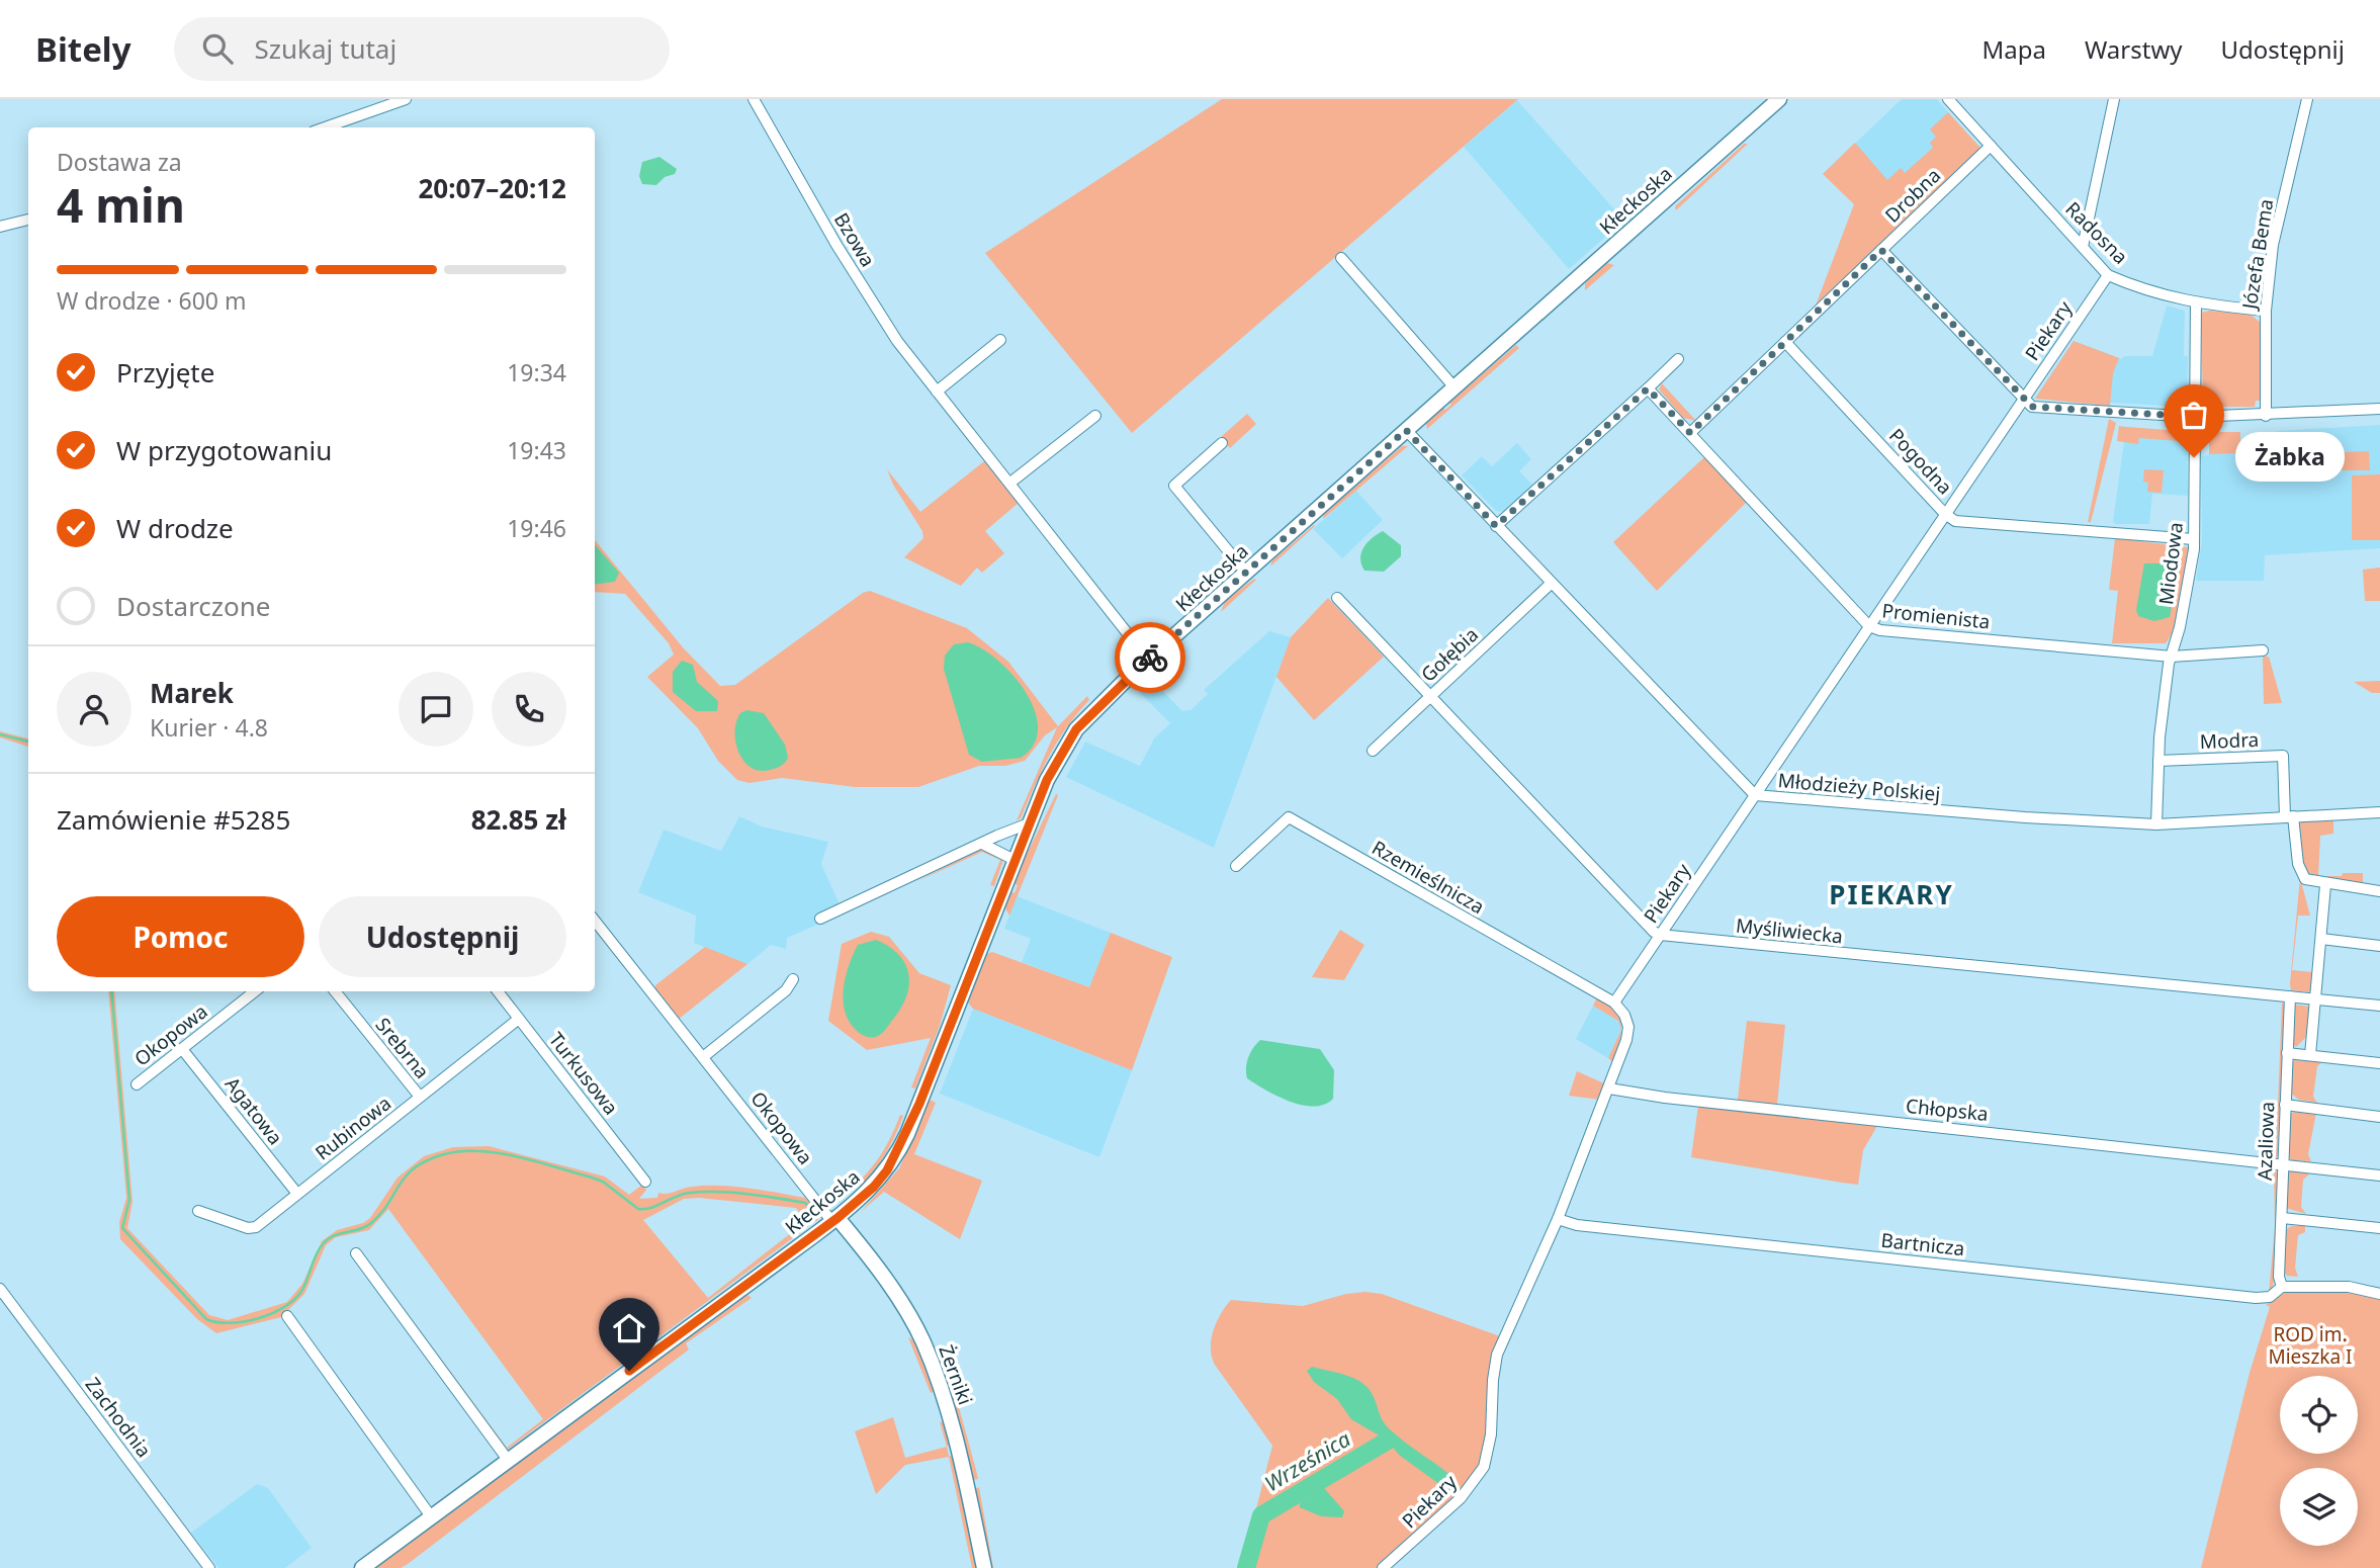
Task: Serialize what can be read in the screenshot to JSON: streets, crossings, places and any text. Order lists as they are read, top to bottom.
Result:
{
  "streets": {
    "main road": ["Kłeckoska", "Żerniki"],
    "street": [
      "Drobna",
      "Radosna",
      "Bzowa",
      "Józefa Bema",
      "Piekary",
      "Pogodna",
      "Miodowa",
      "Promienista",
      "Gołębia",
      "Modra",
      "Młodzieży Polskiej",
      "Rzemieślnicza",
      "Myśliwiecka",
      "Okopowa",
      "Srebrna",
      "Turkusowa",
      "Chłopska",
      "Agatowa",
      "Rubinowa",
      "Azaliowa",
      "Bartnicza",
      "Zachodnia"
    ]
  },
  "crossings": [
    ["Drobna", "Radosna"],
    ["Drobna", "Pogodna"],
    ["Drobna", "Promienista"],
    ["Kłeckoska", "Bzowa"],
    ["Kłeckoska", "Młodzieży Polskiej"],
    ["Kłeckoska", "Okopowa"],
    ["Kłeckoska", "Żerniki"],
    ["Radosna", "Józefa Bema"],
    ["Radosna", "Piekary"],
    ["Radosna", "Miodowa"],
    ["Piekary", "Pogodna"],
    ["Piekary", "Promienista"],
    ["Piekary", "Młodzieży Polskiej"],
    ["Piekary", "Rzemieślnicza"],
    ["Piekary", "Myśliwiecka"],
    ["Piekary", "Chłopska"],
    ["Piekary", "Bartnicza"],
    ["Pogodna", "Miodowa"],
    ["Miodowa", "Promienista"],
    ["Miodowa", "Modra"],
    ["Miodowa", "Młodzieży Polskiej"],
    ["Gołębia", "Młodzieży Polskiej"],
    ["Modra", "Młodzieży Polskiej"],
    ["Myśliwiecka", "Azaliowa"],
    ["Okopowa", "Agatowa"],
    ["Okopowa", "Żerniki"],
    ["Srebrna", "Rubinowa"],
    ["Turkusowa", "Rubinowa"],
    ["Chłopska", "Azaliowa"],
    ["Agatowa", "Rubinowa"],
    ["Azaliowa", "Bartnicza"]
  ],
  "districts": ["PIEKARY"],
  "water": ["Wrześnica"],
  "parks": ["ROD im. Mieszka I"],
  "places": ["Żabka"],
  "page": {
    "header": "Bitely",
    "search": "Szukaj tutaj",
    "nav": ["Mapa", "Warstwy", "Udostępnij"],
    "heading": ["4 min", "Dostawa za", "20:07–20:12"],
    "panel": [
      "Marek",
      "Kurier · 4.8",
      "Zamówienie #5285",
      "82.85 zł"
    ],
    "bar": "W drodze · 600 m",
    "list": [
      ["Przyjęte", "19:34"],
      ["W przygotowaniu", "19:43"],
      ["W drodze", "19:46"],
      "Dostarczone"
    ],
    "bubble": "Żabka",
    "buttons": ["Pomoc", "Udostępnij"]
  }
}
